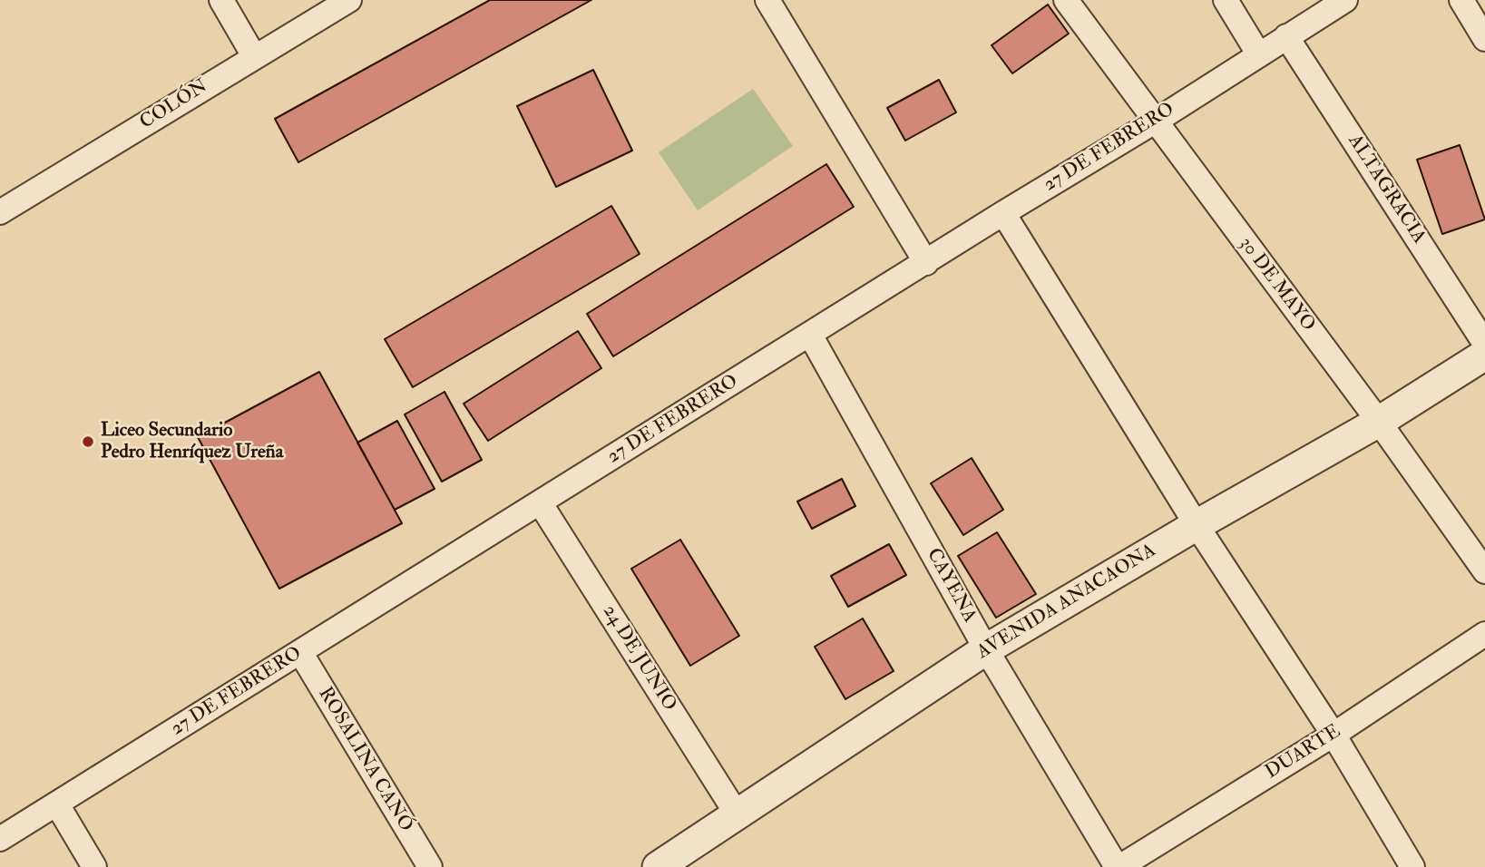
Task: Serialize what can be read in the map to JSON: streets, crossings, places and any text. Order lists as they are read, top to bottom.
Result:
{
  "streets": {
    "street": [
      "COLÓN",
      "27 DE FEBRERO",
      "ALTAGRACIA",
      "30 DE MAYO",
      "CAYENA",
      "AVENIDA ANACAONA",
      "24 DE JUNIO",
      "DUARTE",
      "ROSALINA CANÓ"
    ]
  },
  "crossings": [
    ["27 DE FEBRERO", "ALTAGRACIA"],
    ["27 DE FEBRERO", "30 DE MAYO"],
    ["27 DE FEBRERO", "CAYENA"],
    ["27 DE FEBRERO", "24 DE JUNIO"],
    ["27 DE FEBRERO", "ROSALINA CANÓ"],
    ["30 DE MAYO", "AVENIDA ANACAONA"],
    ["CAYENA", "AVENIDA ANACAONA"],
    ["CAYENA", "DUARTE"],
    ["AVENIDA ANACAONA", "24 DE JUNIO"]
  ],
  "places": ["Liceo Secundario Pedro Henríquez Ureña"]
}
